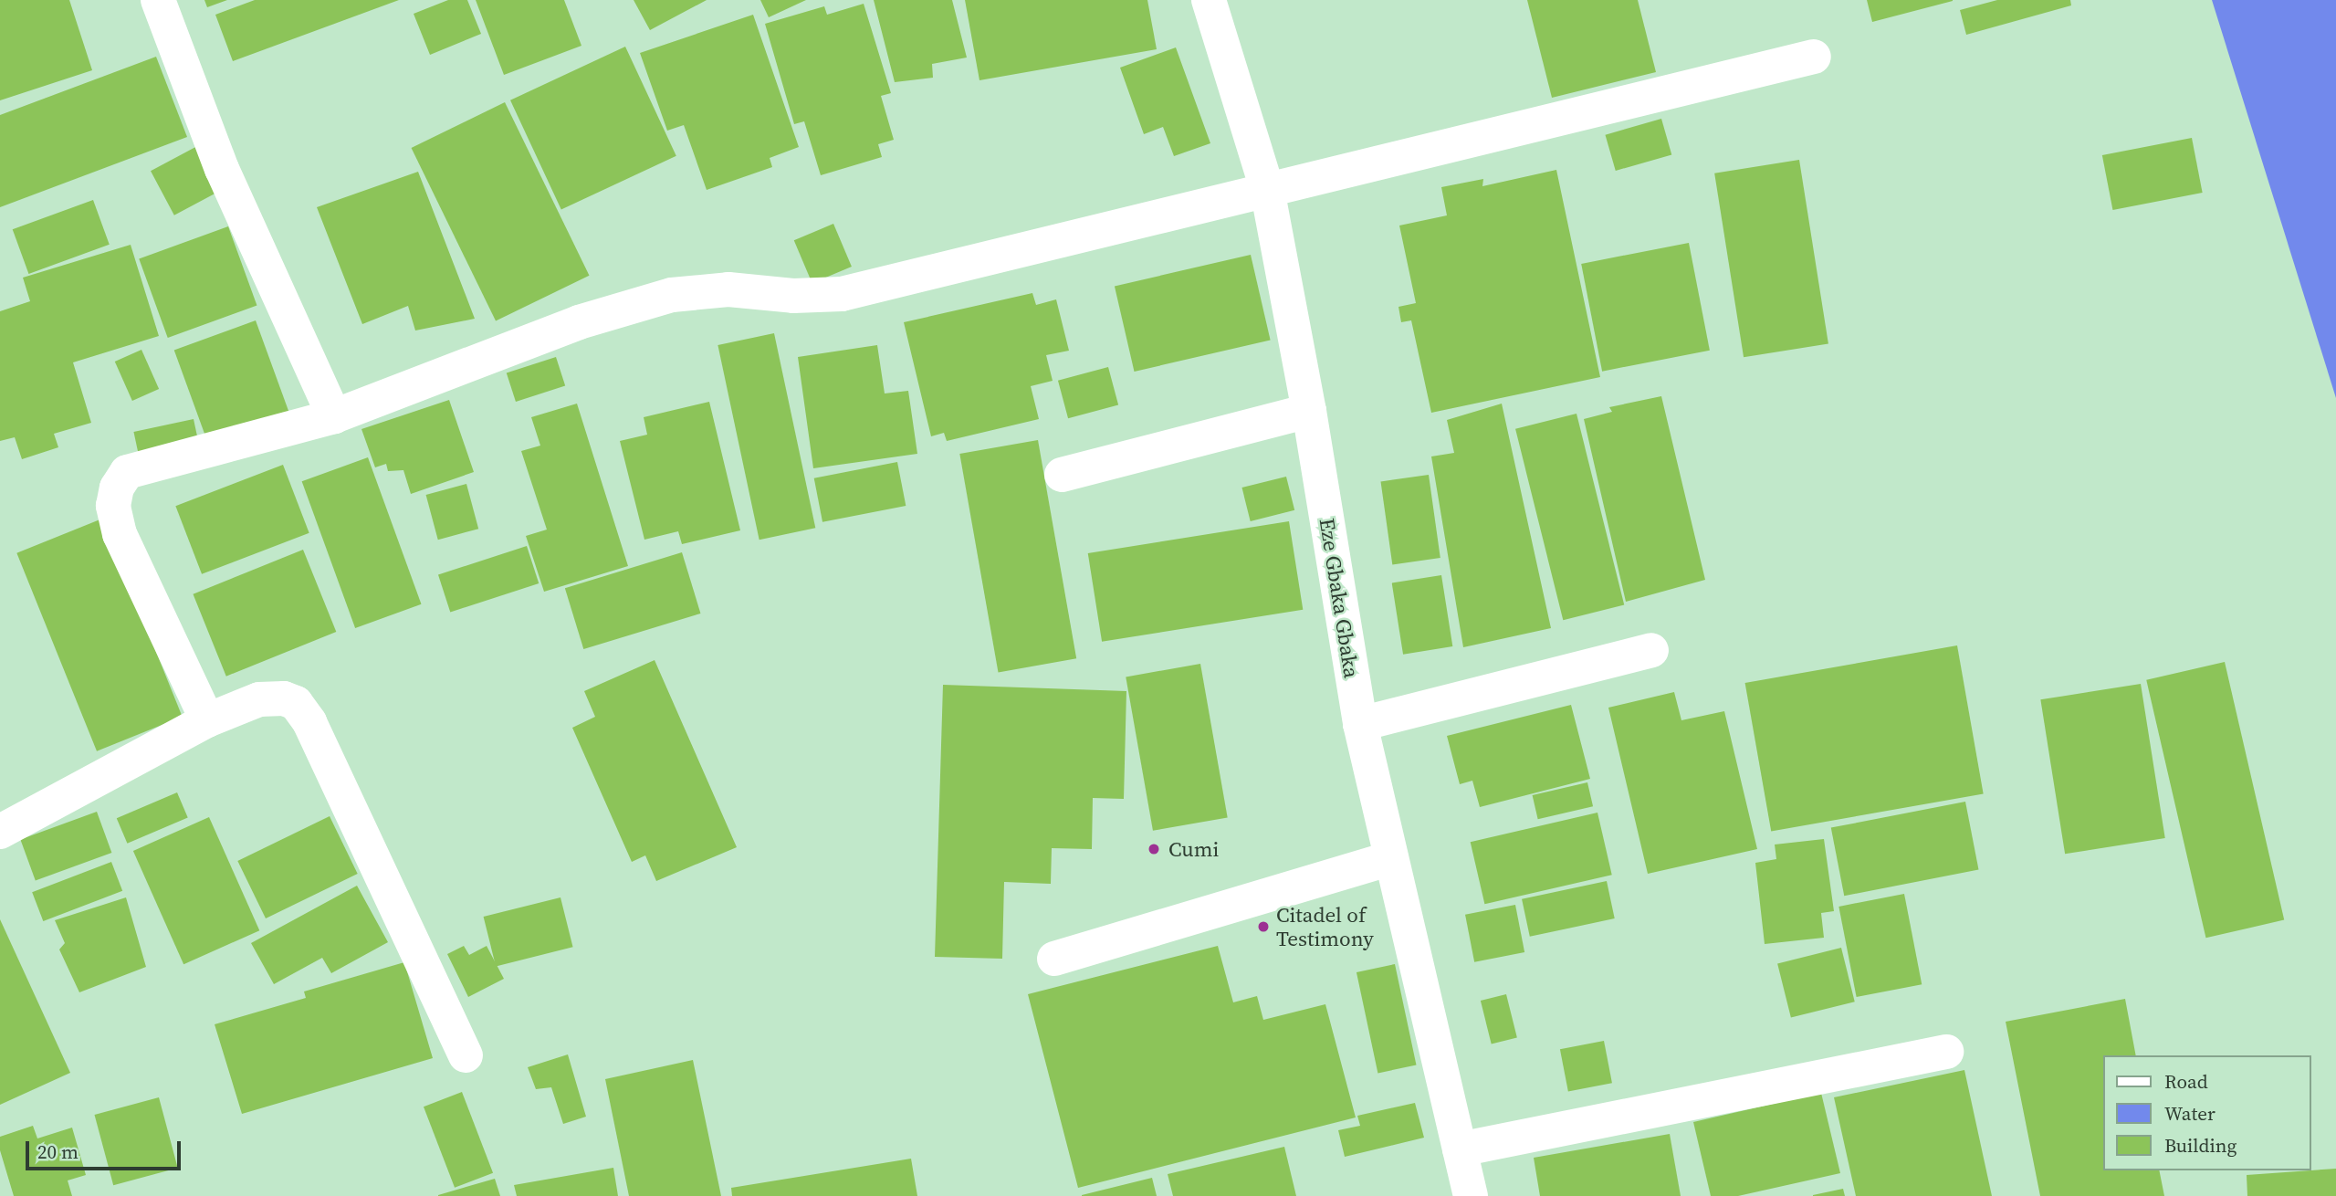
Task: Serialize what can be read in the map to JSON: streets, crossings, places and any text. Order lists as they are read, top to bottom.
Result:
{
  "streets": {
    "street": ["Eze Gbaka Gbaka"]
  },
  "places": ["Cumi", "Citadel of Testimony"],
  "legend": ["Road", "Water", "Building"],
  "scale_bar": "20 m"
}
